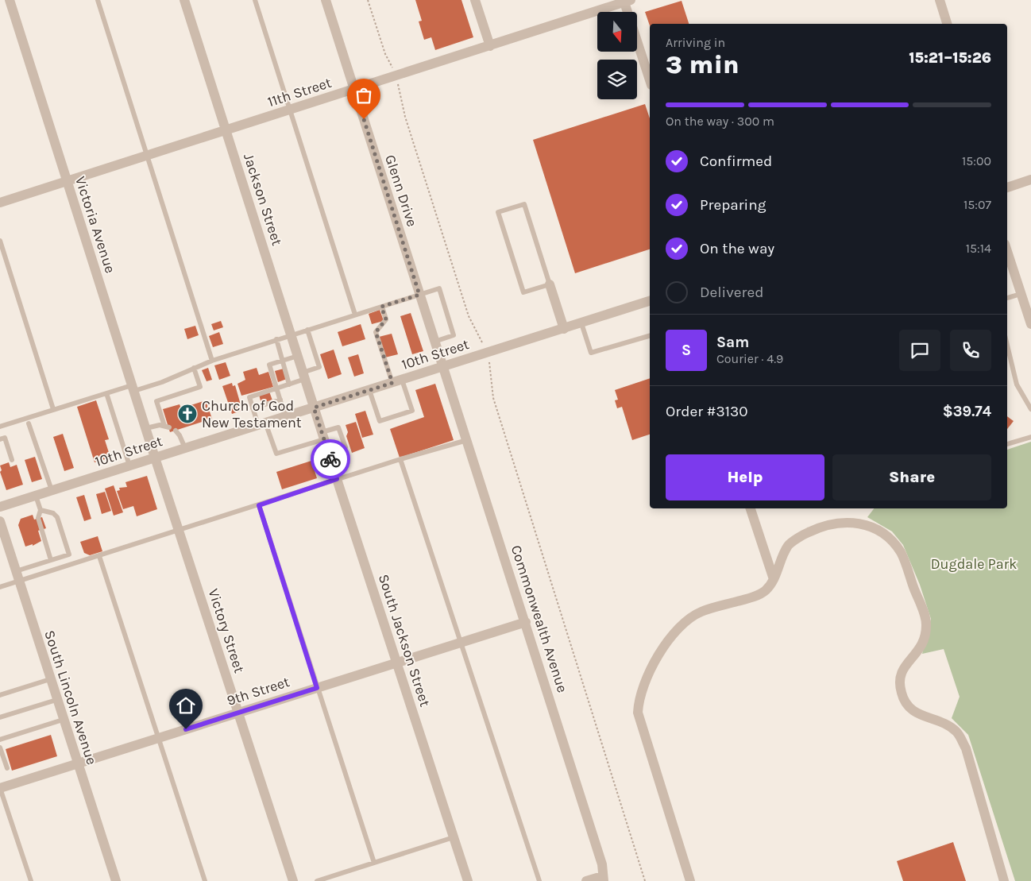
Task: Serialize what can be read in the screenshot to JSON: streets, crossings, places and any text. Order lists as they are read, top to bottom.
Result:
{
  "streets": {
    "street": [
      "11th Street",
      "Glenn Drive",
      "Jackson Street",
      "Victoria Avenue",
      "10th Street",
      "Commonwealth Avenue",
      "Victory Street",
      "South Jackson Street",
      "9th Street",
      "South Lincoln Avenue"
    ]
  },
  "crossings": [
    ["11th Street", "Glenn Drive"],
    ["11th Street", "Jackson Street"],
    ["11th Street", "Victoria Avenue"],
    ["Glenn Drive", "10th Street"],
    ["Glenn Drive", "Commonwealth Avenue"],
    ["Jackson Street", "10th Street"],
    ["Jackson Street", "South Jackson Street"],
    ["Victoria Avenue", "10th Street"],
    ["Victoria Avenue", "Victory Street"],
    ["10th Street", "Commonwealth Avenue"],
    ["10th Street", "Victory Street"],
    ["10th Street", "South Jackson Street"],
    ["Commonwealth Avenue", "9th Street"],
    ["Victory Street", "9th Street"],
    ["South Jackson Street", "9th Street"],
    ["9th Street", "South Lincoln Avenue"]
  ],
  "parks": ["Dugdale Park"],
  "places": {
    "church": ["Church of God New Testament"]
  },
  "north": "bottom",
  "page": {
    "heading": ["3 min", "Arriving in", "15:21–15:26"],
    "panel": [
      "Sam",
      "Courier · 4.9",
      "Order #3130",
      "$39.74"
    ],
    "bar": "On the way · 300 m",
    "list": [
      ["Confirmed", "15:00"],
      ["Preparing", "15:07"],
      ["On the way", "15:14"],
      "Delivered"
    ],
    "round": "S",
    "buttons": ["Help", "Share"]
  }
}
